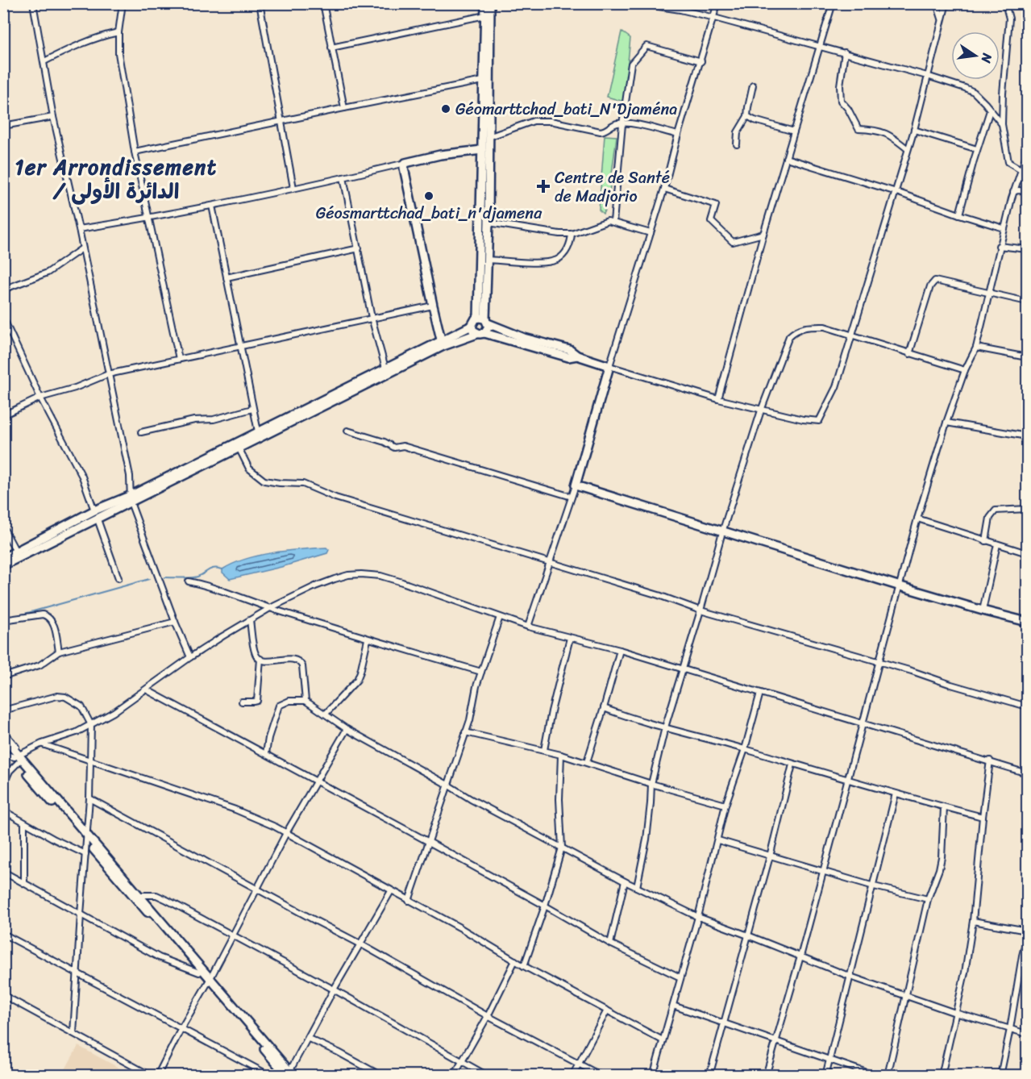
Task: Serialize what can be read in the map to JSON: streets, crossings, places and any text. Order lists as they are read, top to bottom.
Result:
{
  "districts": ["1er Arrondissement / الدائرة الأولى"],
  "places": {
    "other": ["Géomarttchad_bati_N'Djaména", "Géosmarttchad_bati_n'djamena"],
    "health": ["Centre de Santé de Madjorio"]
  },
  "north": "right"
}
